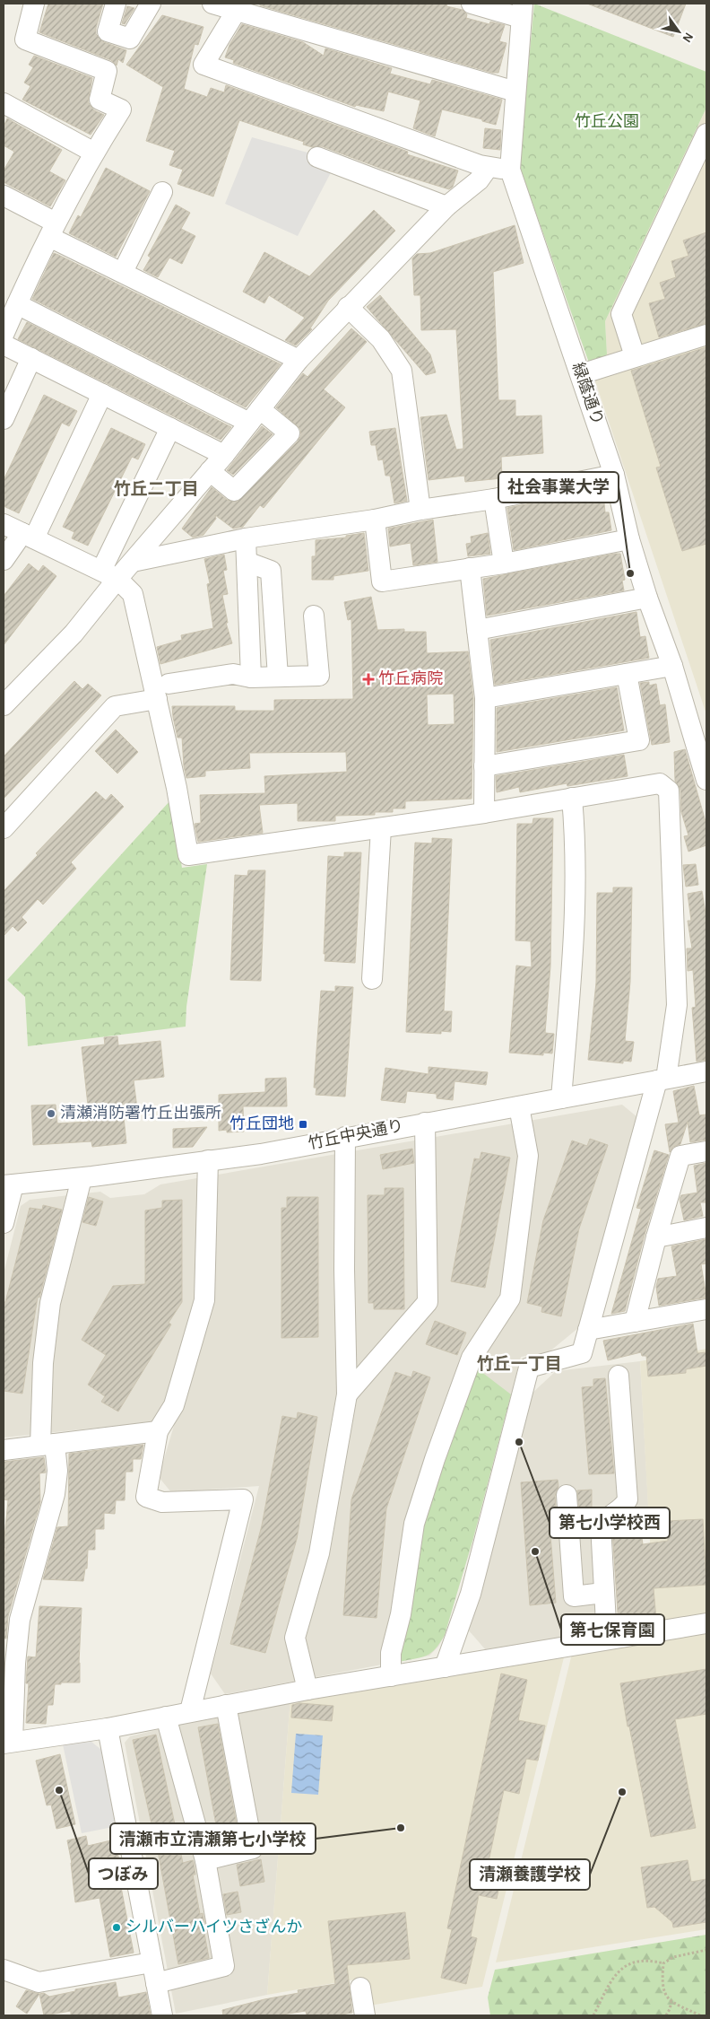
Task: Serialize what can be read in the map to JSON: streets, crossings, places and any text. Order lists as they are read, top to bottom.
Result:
{
  "streets": {
    "street": ["緑蔭通り", "竹丘中央通り"]
  },
  "districts": ["竹丘二丁目", "竹丘一丁目"],
  "parks": ["竹丘公園"],
  "places": {
    "other": [
      "社会事業大学",
      "清瀬消防署竹丘出張所",
      "第七小学校西",
      "第七保育園",
      "つぼみ",
      "清瀬養護学校",
      "清瀬市立清瀬第七小学校",
      "シルバーハイツさざんか"
    ],
    "health": ["竹丘病院"],
    "transit": ["竹丘団地"]
  },
  "north": "bottom right"
}
